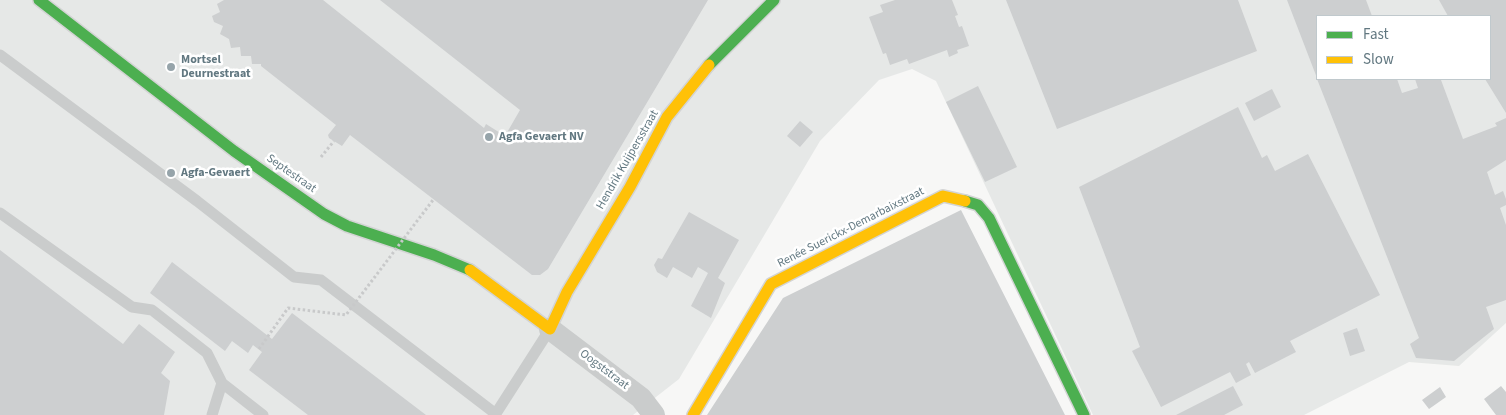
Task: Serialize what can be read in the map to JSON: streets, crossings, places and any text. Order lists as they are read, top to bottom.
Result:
{
  "streets": {
    "street": [
      "Hendrik Kuijpersstraat",
      "Septestraat",
      "Renée Suerickx-Demarbaixstraat",
      "Oogststraat"
    ]
  },
  "crossings": [
    ["Hendrik Kuijpersstraat", "Septestraat"],
    ["Hendrik Kuijpersstraat", "Oogststraat"],
    ["Septestraat", "Oogststraat"]
  ],
  "places": ["Mortsel Deurnestraat", "Agfa Gevaert NV", "Agfa-Gevaert"],
  "legend": ["Fast", "Slow"]
}
